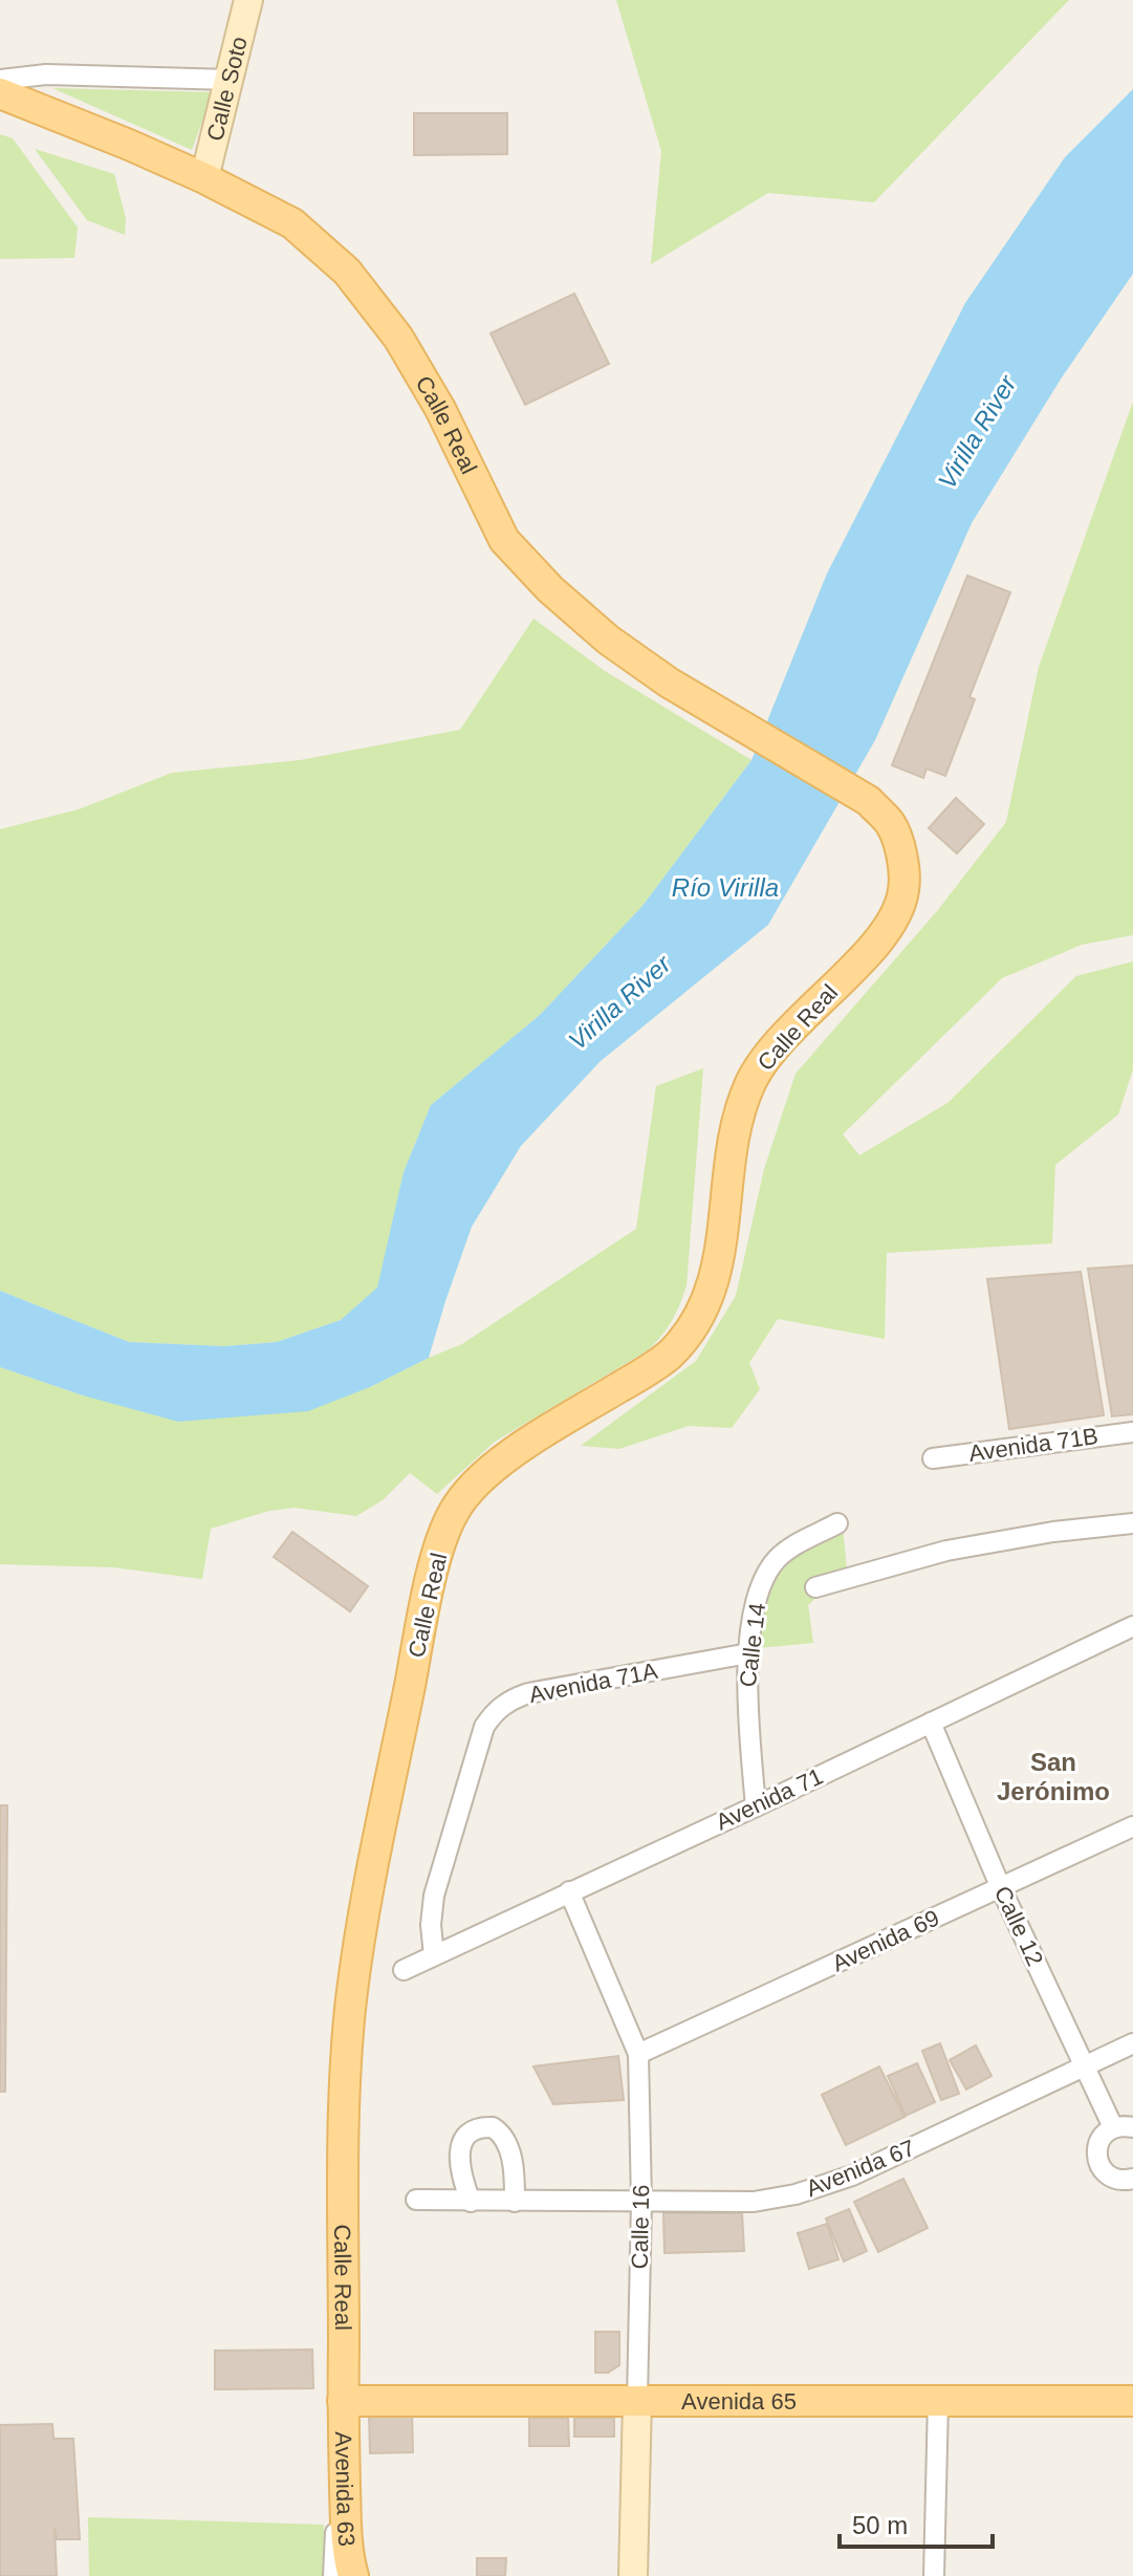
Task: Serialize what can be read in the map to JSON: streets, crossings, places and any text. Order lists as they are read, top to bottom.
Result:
{
  "streets": {
    "main road": ["Calle Real", "Avenida 65", "Avenida 63"],
    "street": [
      "Calle Soto",
      "Avenida 71B",
      "Calle 14",
      "Avenida 71A",
      "Avenida 71",
      "Calle 12",
      "Avenida 69",
      "Avenida 67",
      "Calle 16"
    ]
  },
  "crossings": [
    ["Calle Soto", "Calle Real"],
    ["Calle Real", "Avenida 65"],
    ["Calle Real", "Avenida 63"],
    ["Calle 14", "Avenida 71A"],
    ["Calle 14", "Avenida 71"],
    ["Avenida 71A", "Avenida 71"],
    ["Avenida 71", "Calle 12"],
    ["Avenida 71", "Calle 16"],
    ["Calle 12", "Avenida 69"],
    ["Calle 12", "Avenida 67"],
    ["Avenida 69", "Calle 16"],
    ["Avenida 67", "Calle 16"],
    ["Calle 16", "Avenida 65"],
    ["Avenida 65", "Avenida 63"]
  ],
  "districts": ["San Jerónimo"],
  "water": ["Virilla River", "Río Virilla"],
  "scale_bar": "50 m"
}
